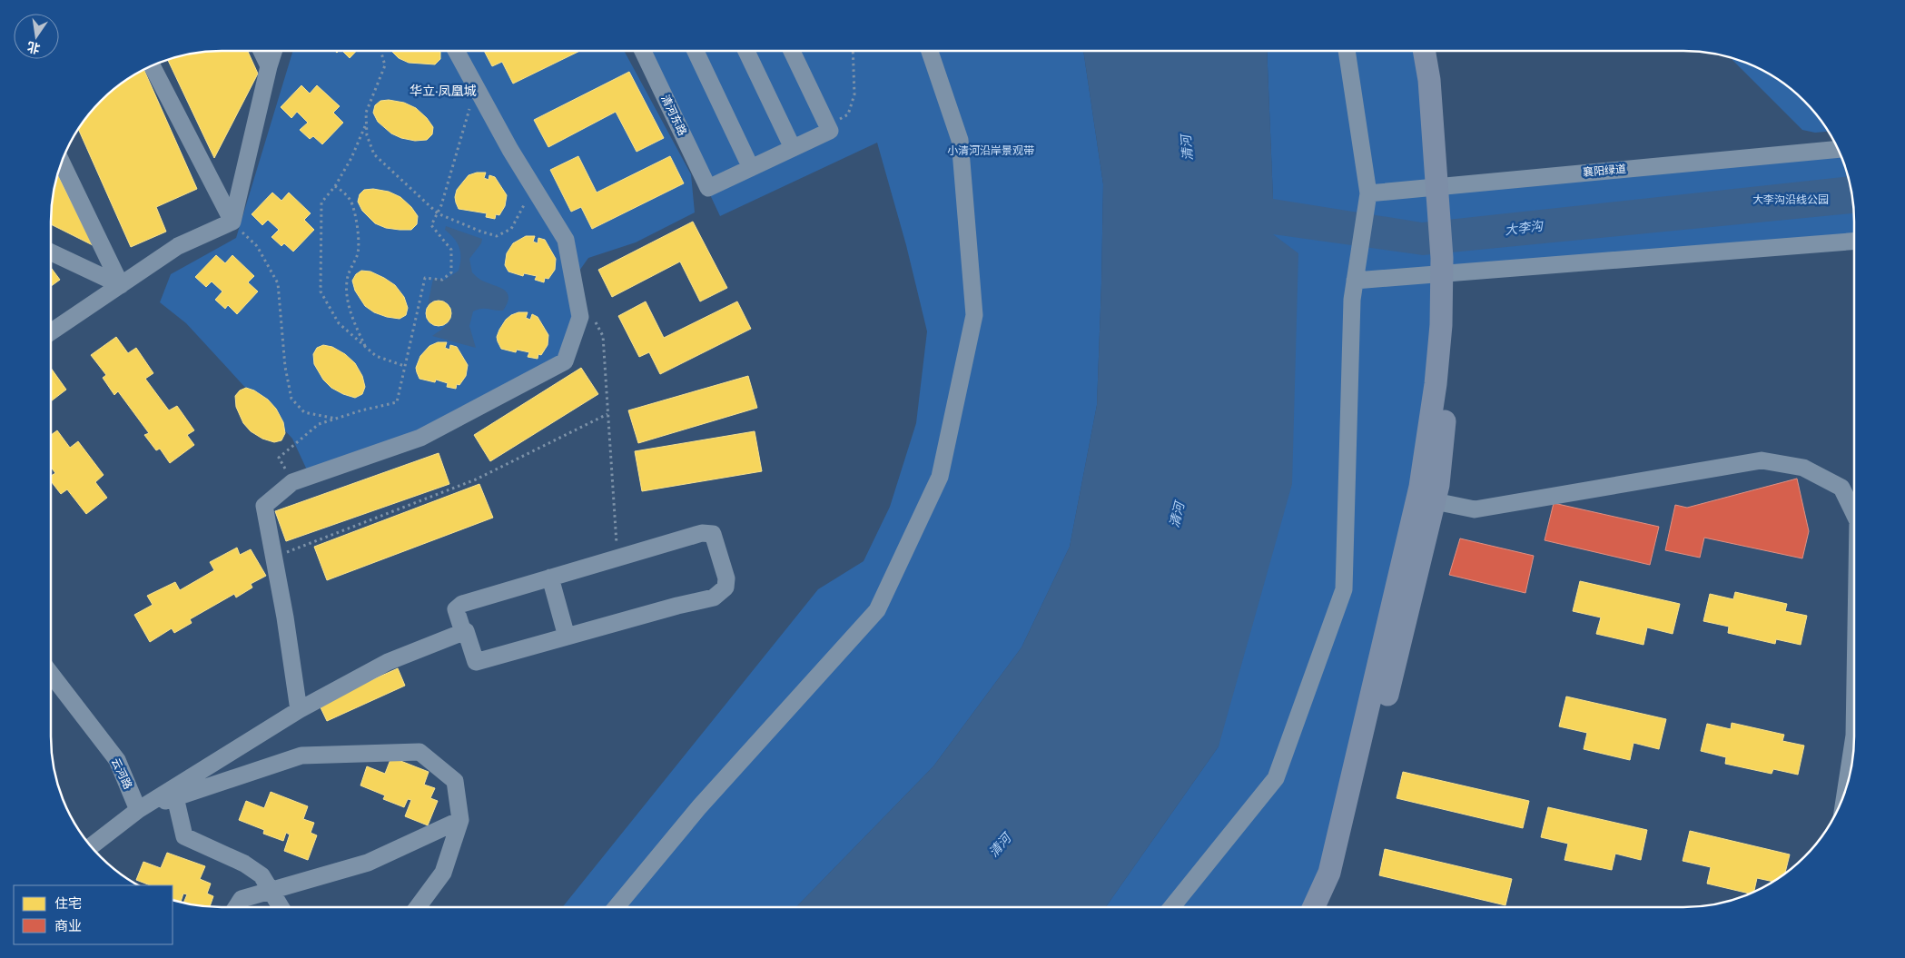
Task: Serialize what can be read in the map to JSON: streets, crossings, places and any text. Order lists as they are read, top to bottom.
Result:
{
  "streets": {
    "street": ["清河东路", "襄阳绿道", "云河路"]
  },
  "districts": ["华立·凤凰城"],
  "water": ["清河", "大李沟"],
  "parks": ["小清河沿岸景观带", "大李沟沿线公园"],
  "legend": ["住宅", "商业"],
  "north": "bottom"
}
